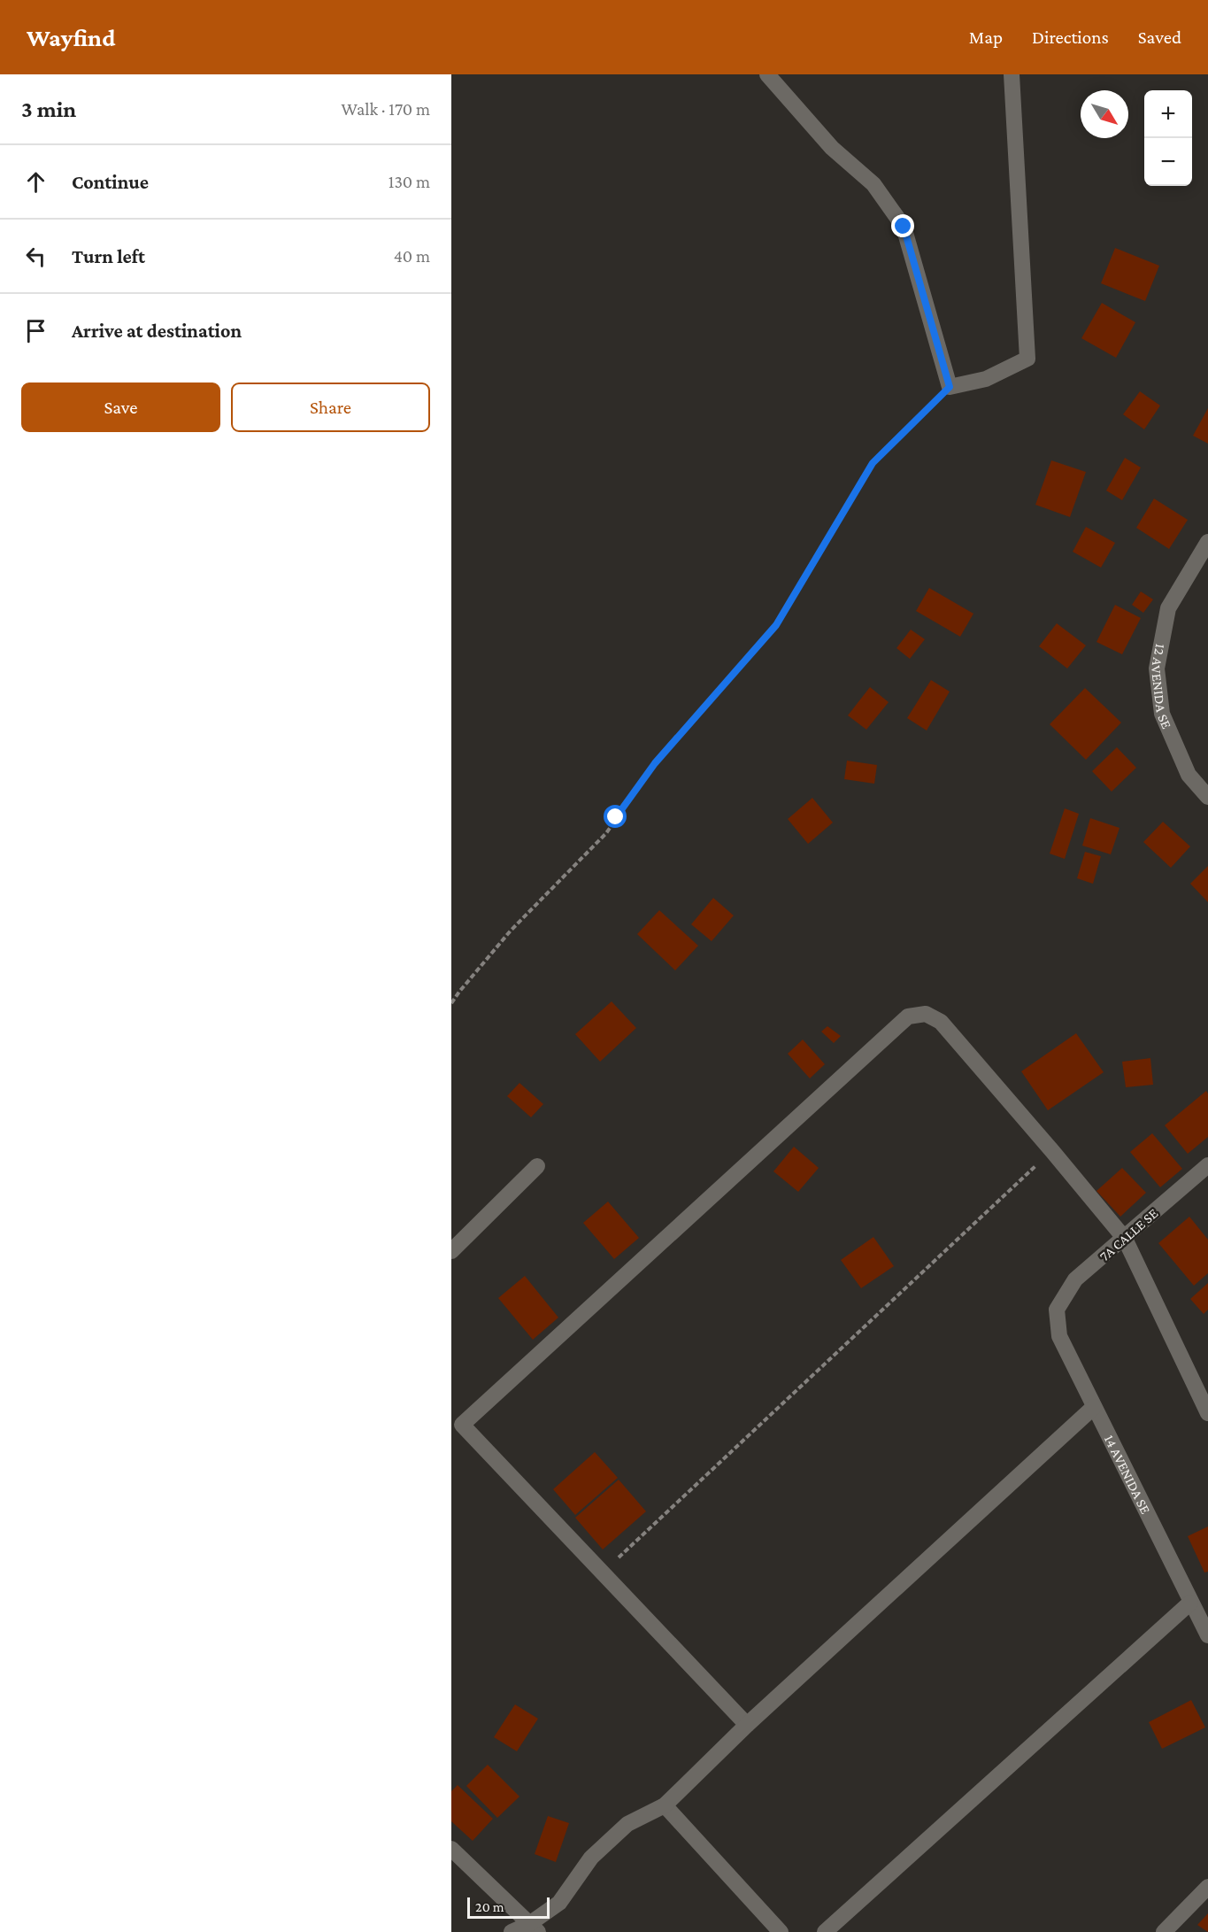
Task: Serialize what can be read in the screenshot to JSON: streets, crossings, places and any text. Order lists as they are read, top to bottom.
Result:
{
  "streets": {
    "street": ["12 AVENIDA SE", "7A CALLE SE", "14 AVENIDA SE"]
  },
  "crossings": [
    ["7A CALLE SE", "14 AVENIDA SE"]
  ],
  "scale_bar": "20 m",
  "north": "bottom right",
  "page": {
    "header": "Wayfind",
    "nav": ["Map", "Directions", "Saved"],
    "heading": ["3 min", "Walk · 170 m"],
    "map_buttons": ["+", "−"],
    "list": [
      ["Continue", "130 m"],
      ["Turn left", "40 m"],
      "Arrive at destination"
    ],
    "buttons": ["Save", "Share"],
    "scale": "20 m"
  }
}
